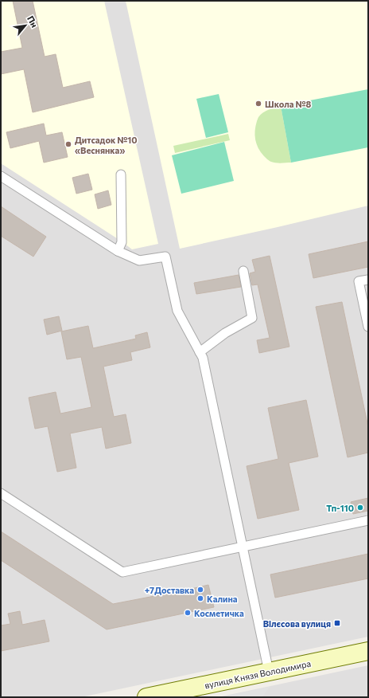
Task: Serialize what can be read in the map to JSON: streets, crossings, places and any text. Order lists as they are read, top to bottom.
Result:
{
  "streets": {
    "main road": ["вулиця Князя Володимира"]
  },
  "places": {
    "other": [
      "Школа №8",
      "Дитсадок №10 «Веснянка»",
      "Тп-110",
      "+7Доставка",
      "Калина",
      "Косметичка"
    ],
    "transit": ["Вілєсова вулиця"]
  },
  "north": "top right"
}
